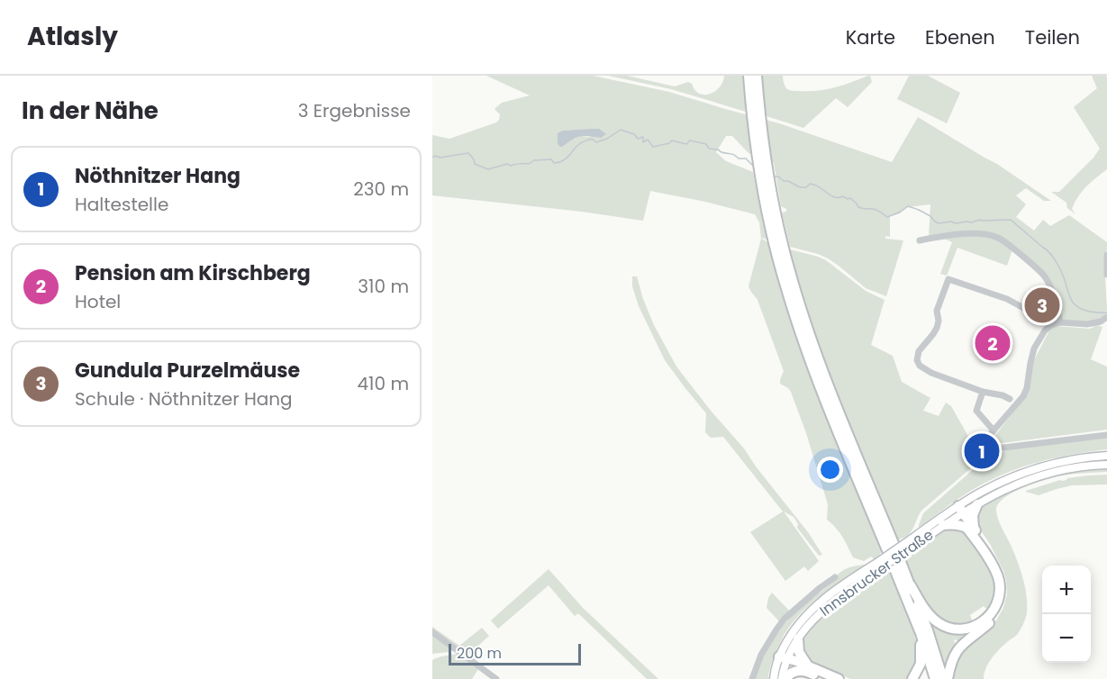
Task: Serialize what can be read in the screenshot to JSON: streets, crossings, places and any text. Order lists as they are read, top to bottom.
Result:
{
  "streets": {
    "main road": ["Innsbrucker Straße"]
  },
  "scale_bar": "200 m",
  "page": {
    "header": "Atlasly",
    "nav": ["Karte", "Ebenen", "Teilen"],
    "heading": ["In der Nähe", "3 Ergebnisse"],
    "list": [
      {
        "mark": "1",
        "name": "Nöthnitzer Hang",
        "note": "Haltestelle",
        "value": "230 m"
      },
      {
        "mark": "2",
        "name": "Pension am Kirschberg",
        "note": "Hotel",
        "value": "310 m"
      },
      {
        "mark": "3",
        "name": "Gundula Purzelmäuse",
        "note": "Schule · Nöthnitzer Hang",
        "value": "410 m"
      }
    ],
    "pins": ["3", "2", "1"],
    "map_buttons": ["+", "−"],
    "scale": "200 m"
  }
}
